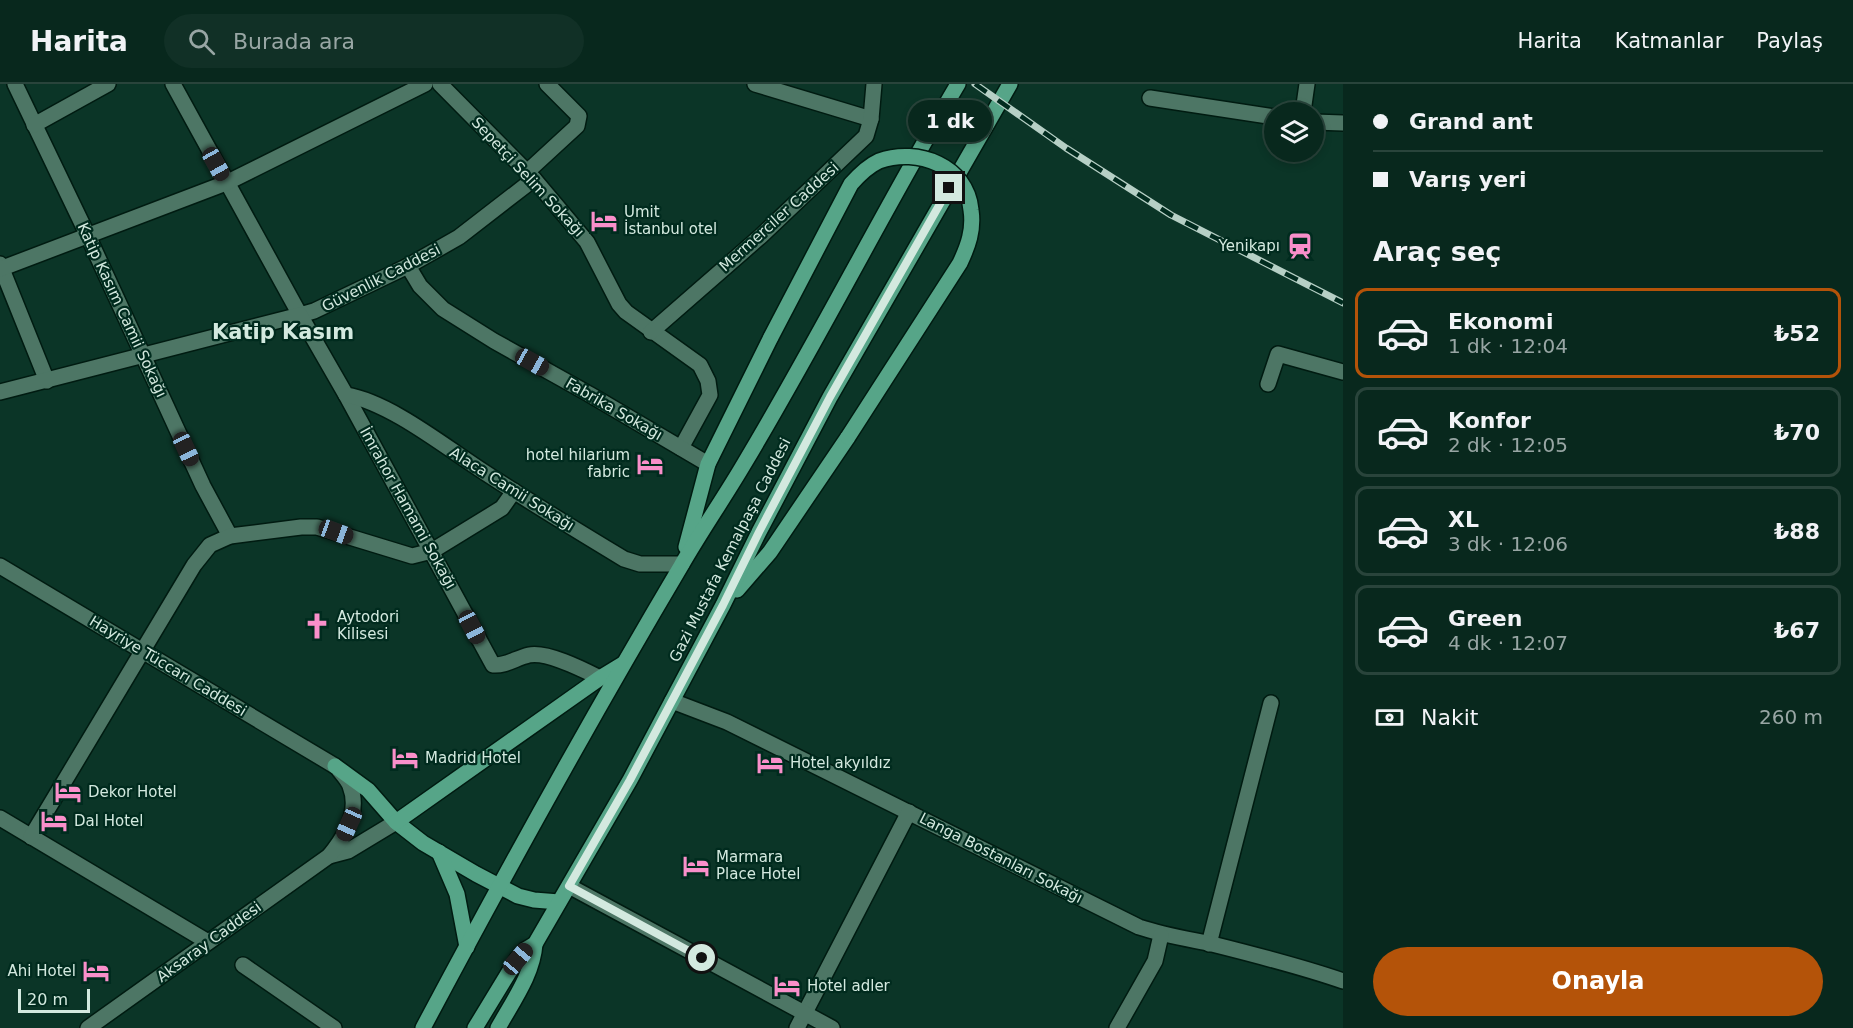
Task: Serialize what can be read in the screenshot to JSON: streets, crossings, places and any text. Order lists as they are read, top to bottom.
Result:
{
  "streets": {
    "main road": ["Gazi Mustafa Kemalpaşa Caddesi"],
    "street": [
      "Sepetçi Selim Sokağı",
      "Mermerciler Caddesi",
      "Güvenlik Caddesi",
      "Katip Kasım Camii Sokağı",
      "Fabrika Sokağı",
      "Alaca Camii Sokağı",
      "İmrahor Hamami Sokağı",
      "Hayriye Tüccarı Caddesi",
      "Langa Bostanları Sokağı",
      "Aksaray Caddesi"
    ]
  },
  "crossings": [
    ["Sepetçi Selim Sokağı", "Mermerciler Caddesi"],
    ["Sepetçi Selim Sokağı", "Güvenlik Caddesi"],
    ["Sepetçi Selim Sokağı", "Fabrika Sokağı"],
    ["Güvenlik Caddesi", "Katip Kasım Camii Sokağı"],
    ["Güvenlik Caddesi", "Fabrika Sokağı"],
    ["Güvenlik Caddesi", "İmrahor Hamami Sokağı"],
    ["Alaca Camii Sokağı", "İmrahor Hamami Sokağı"],
    ["Alaca Camii Sokağı", "Gazi Mustafa Kemalpaşa Caddesi"],
    ["Gazi Mustafa Kemalpaşa Caddesi", "Langa Bostanları Sokağı"]
  ],
  "districts": ["Katip Kasım"],
  "places": {
    "hotel": [
      "Umit İstanbul otel",
      "hotel hilarium fabric",
      "Madrid Hotel",
      "Hotel akyıldız",
      "Dekor Hotel",
      "Dal Hotel",
      "Marmara Place Hotel",
      "Ahi Hotel",
      "Hotel adler"
    ],
    "station": ["Yenikapı"],
    "church": ["Aytodori Kilisesi"]
  },
  "scale_bar": "20 m",
  "page": {
    "header": "Harita",
    "search": "Burada ara",
    "nav": ["Harita", "Katmanlar", "Paylaş"],
    "banner": ["Grand ant", "Varış yeri"],
    "bubble": "1 dk",
    "heading": "Araç seç",
    "list": [
      {
        "name": "Ekonomi",
        "note": "1 dk · 12:04",
        "value": "₺52"
      },
      {
        "name": "Konfor",
        "note": "2 dk · 12:05",
        "value": "₺70"
      },
      {
        "name": "XL",
        "note": "3 dk · 12:06",
        "value": "₺88"
      },
      {
        "name": "Green",
        "note": "4 dk · 12:07",
        "value": "₺67"
      }
    ],
    "pay": ["Nakit", "260 m"],
    "buttons": "Onayla",
    "scale": "20 m"
  }
}
